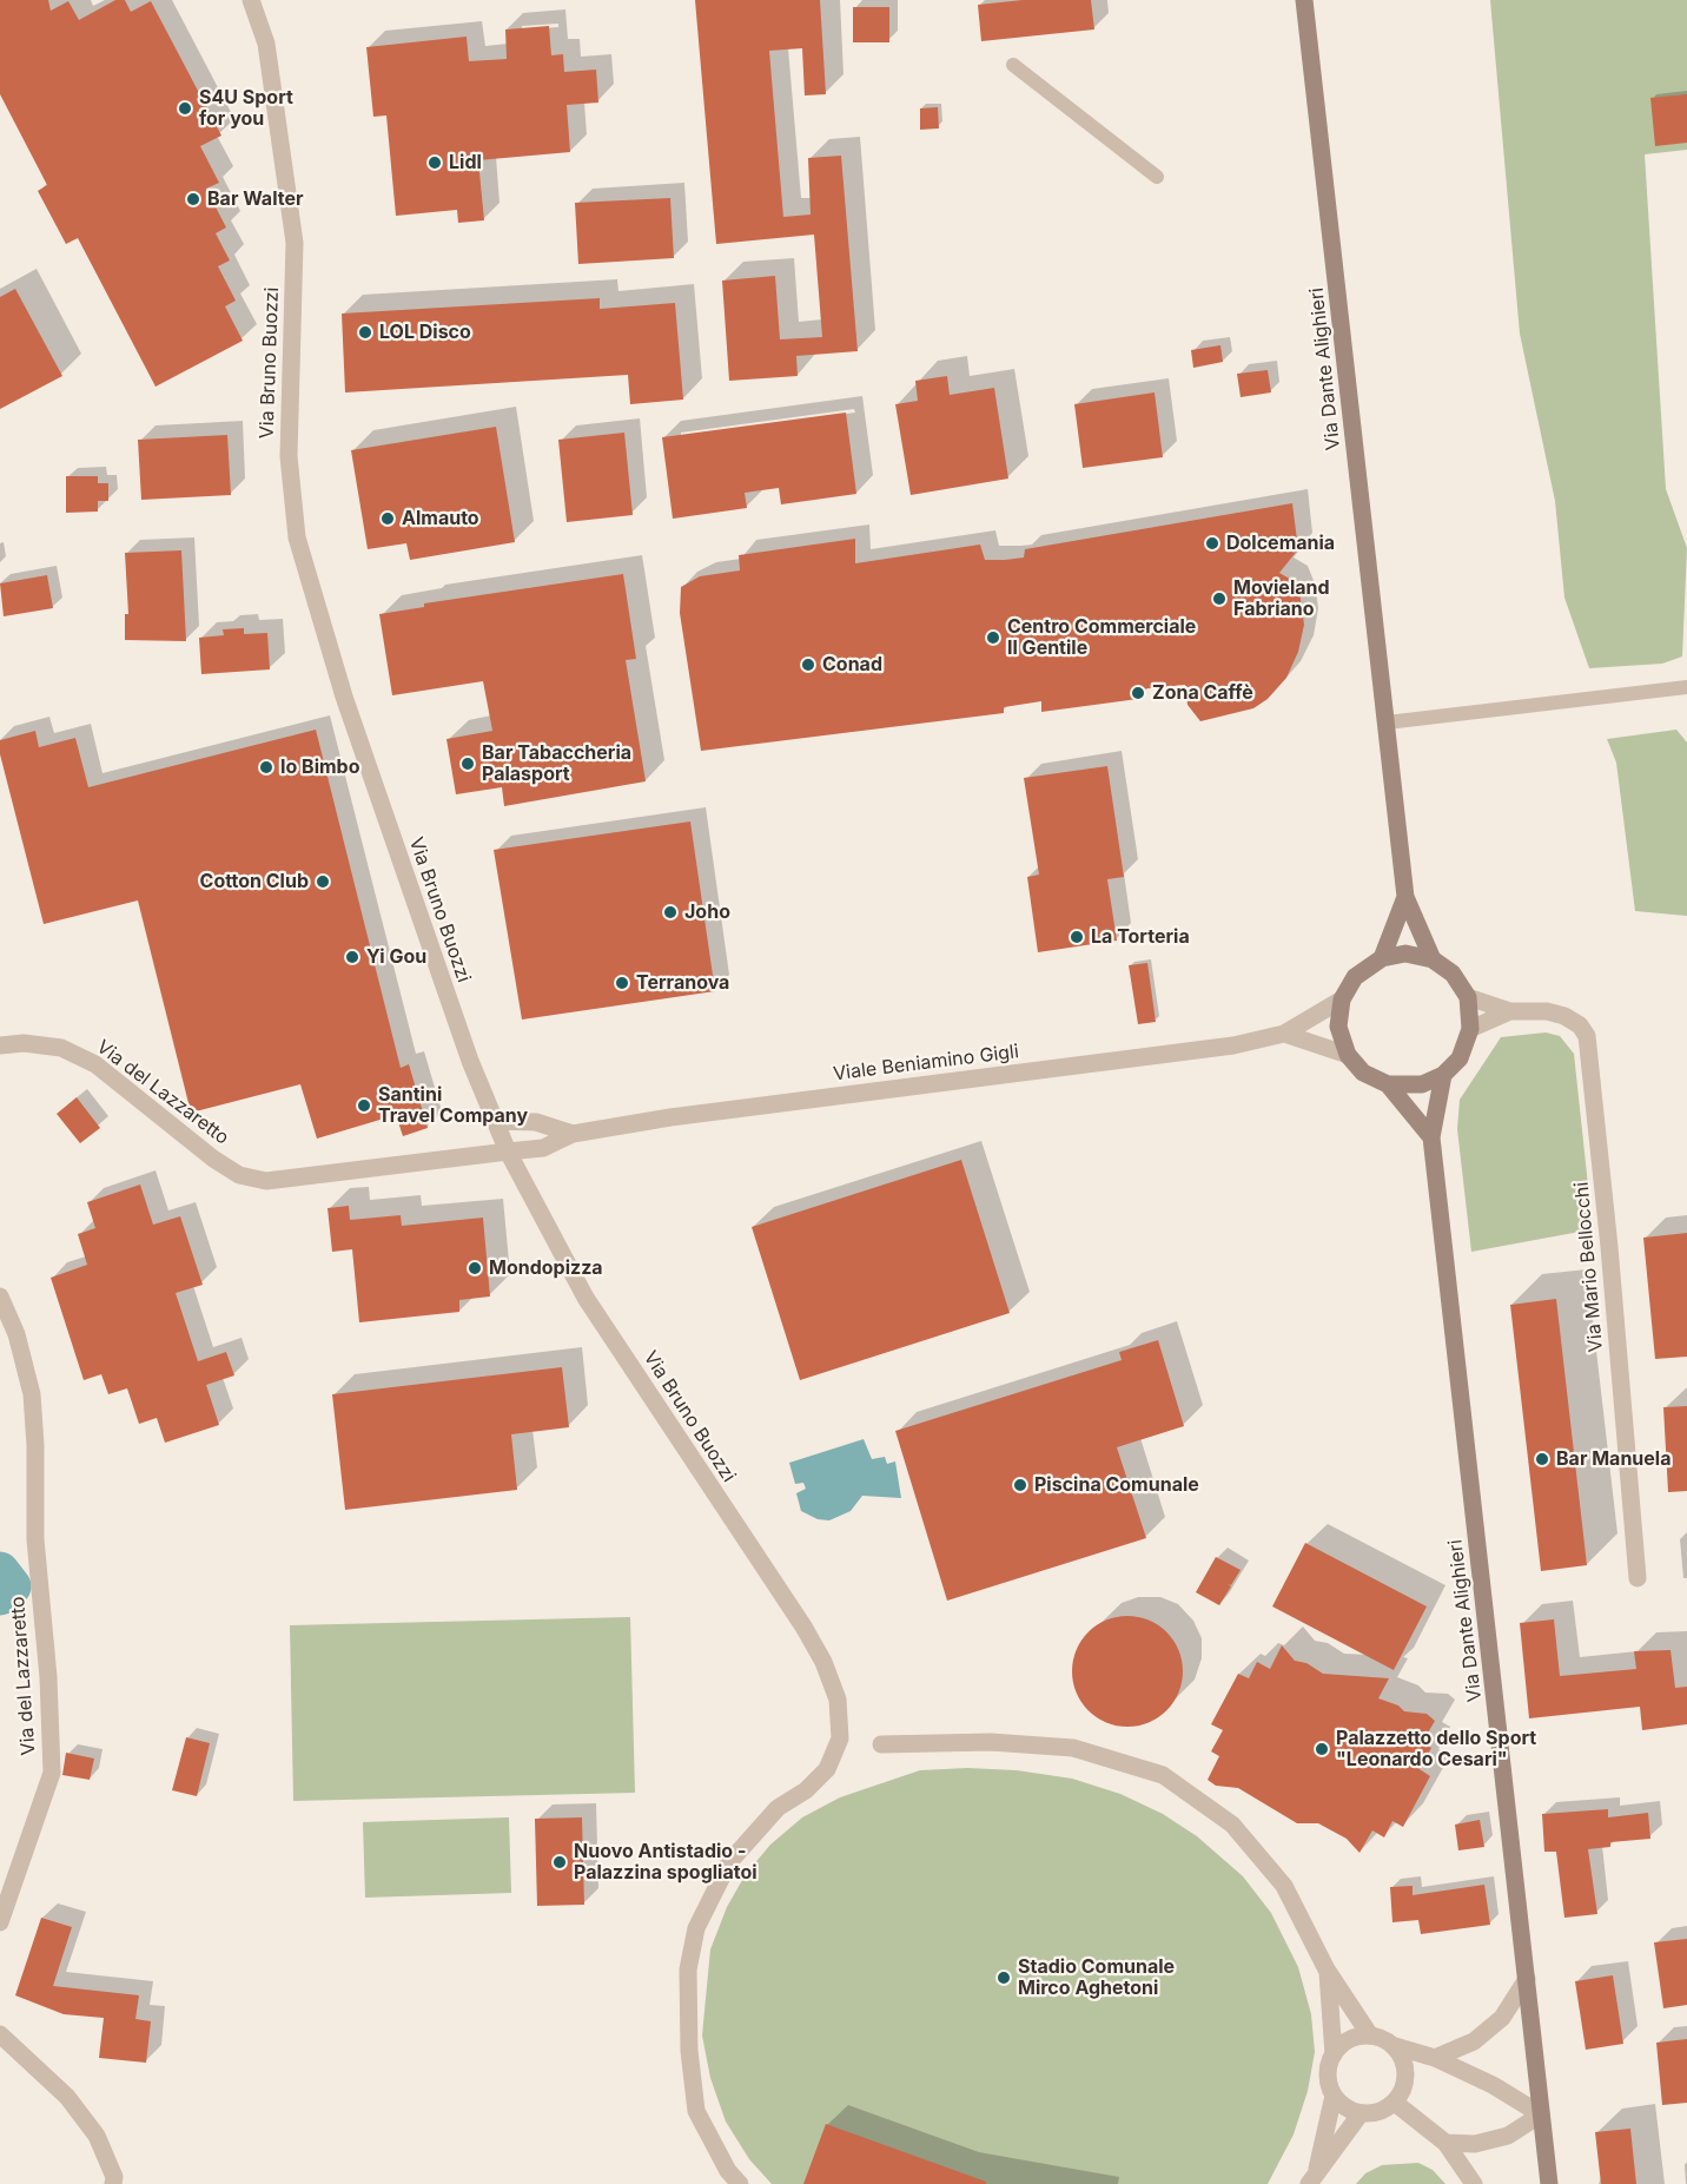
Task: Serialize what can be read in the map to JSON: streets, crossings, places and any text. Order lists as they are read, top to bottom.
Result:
{
  "streets": {
    "main road": ["Via Dante Alighieri"],
    "street": [
      "Via Bruno Buozzi",
      "Viale Beniamino Gigli",
      "Via del Lazzaretto",
      "Via Mario Bellocchi"
    ]
  },
  "crossings": [
    ["Via Bruno Buozzi", "Viale Beniamino Gigli"],
    ["Via Bruno Buozzi", "Via del Lazzaretto"],
    ["Via Dante Alighieri", "Viale Beniamino Gigli"],
    ["Via Dante Alighieri", "Via Mario Bellocchi"],
    ["Viale Beniamino Gigli", "Via del Lazzaretto"],
    ["Viale Beniamino Gigli", "Via Mario Bellocchi"]
  ],
  "places": [
    "S4U Sport for you",
    "Lidl",
    "Bar Walter",
    "LOL Disco",
    "Almauto",
    "Dolcemania",
    "Movieland Fabriano",
    "Centro Commerciale Il Gentile",
    "Conad",
    "Zona Caffè",
    "Bar Tabaccheria Palasport",
    "Io Bimbo",
    "Cotton Club",
    "Joho",
    "La Torteria",
    "Yi Gou",
    "Terranova",
    "Santini Travel Company",
    "Mondopizza",
    "Bar Manuela",
    "Piscina Comunale",
    "Palazzetto dello Sport \"Leonardo Cesari\"",
    "Nuovo Antistadio - Palazzina spogliatoi",
    "Stadio Comunale Mirco Aghetoni"
  ]
}
